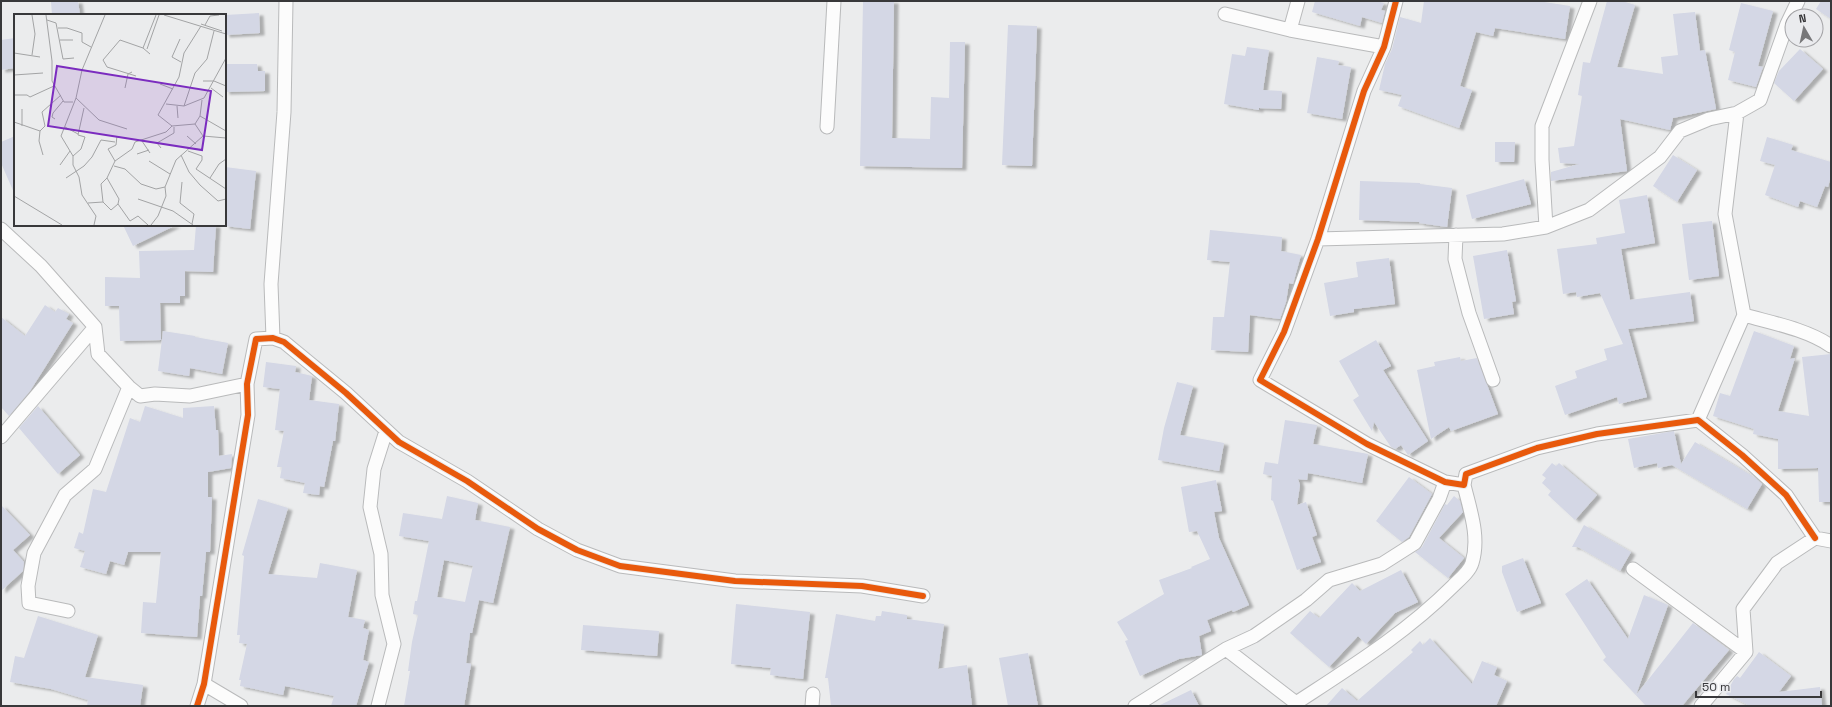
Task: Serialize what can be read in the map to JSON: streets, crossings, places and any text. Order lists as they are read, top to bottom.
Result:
{
  "scale_bar": "50 m",
  "north": "top"
}
